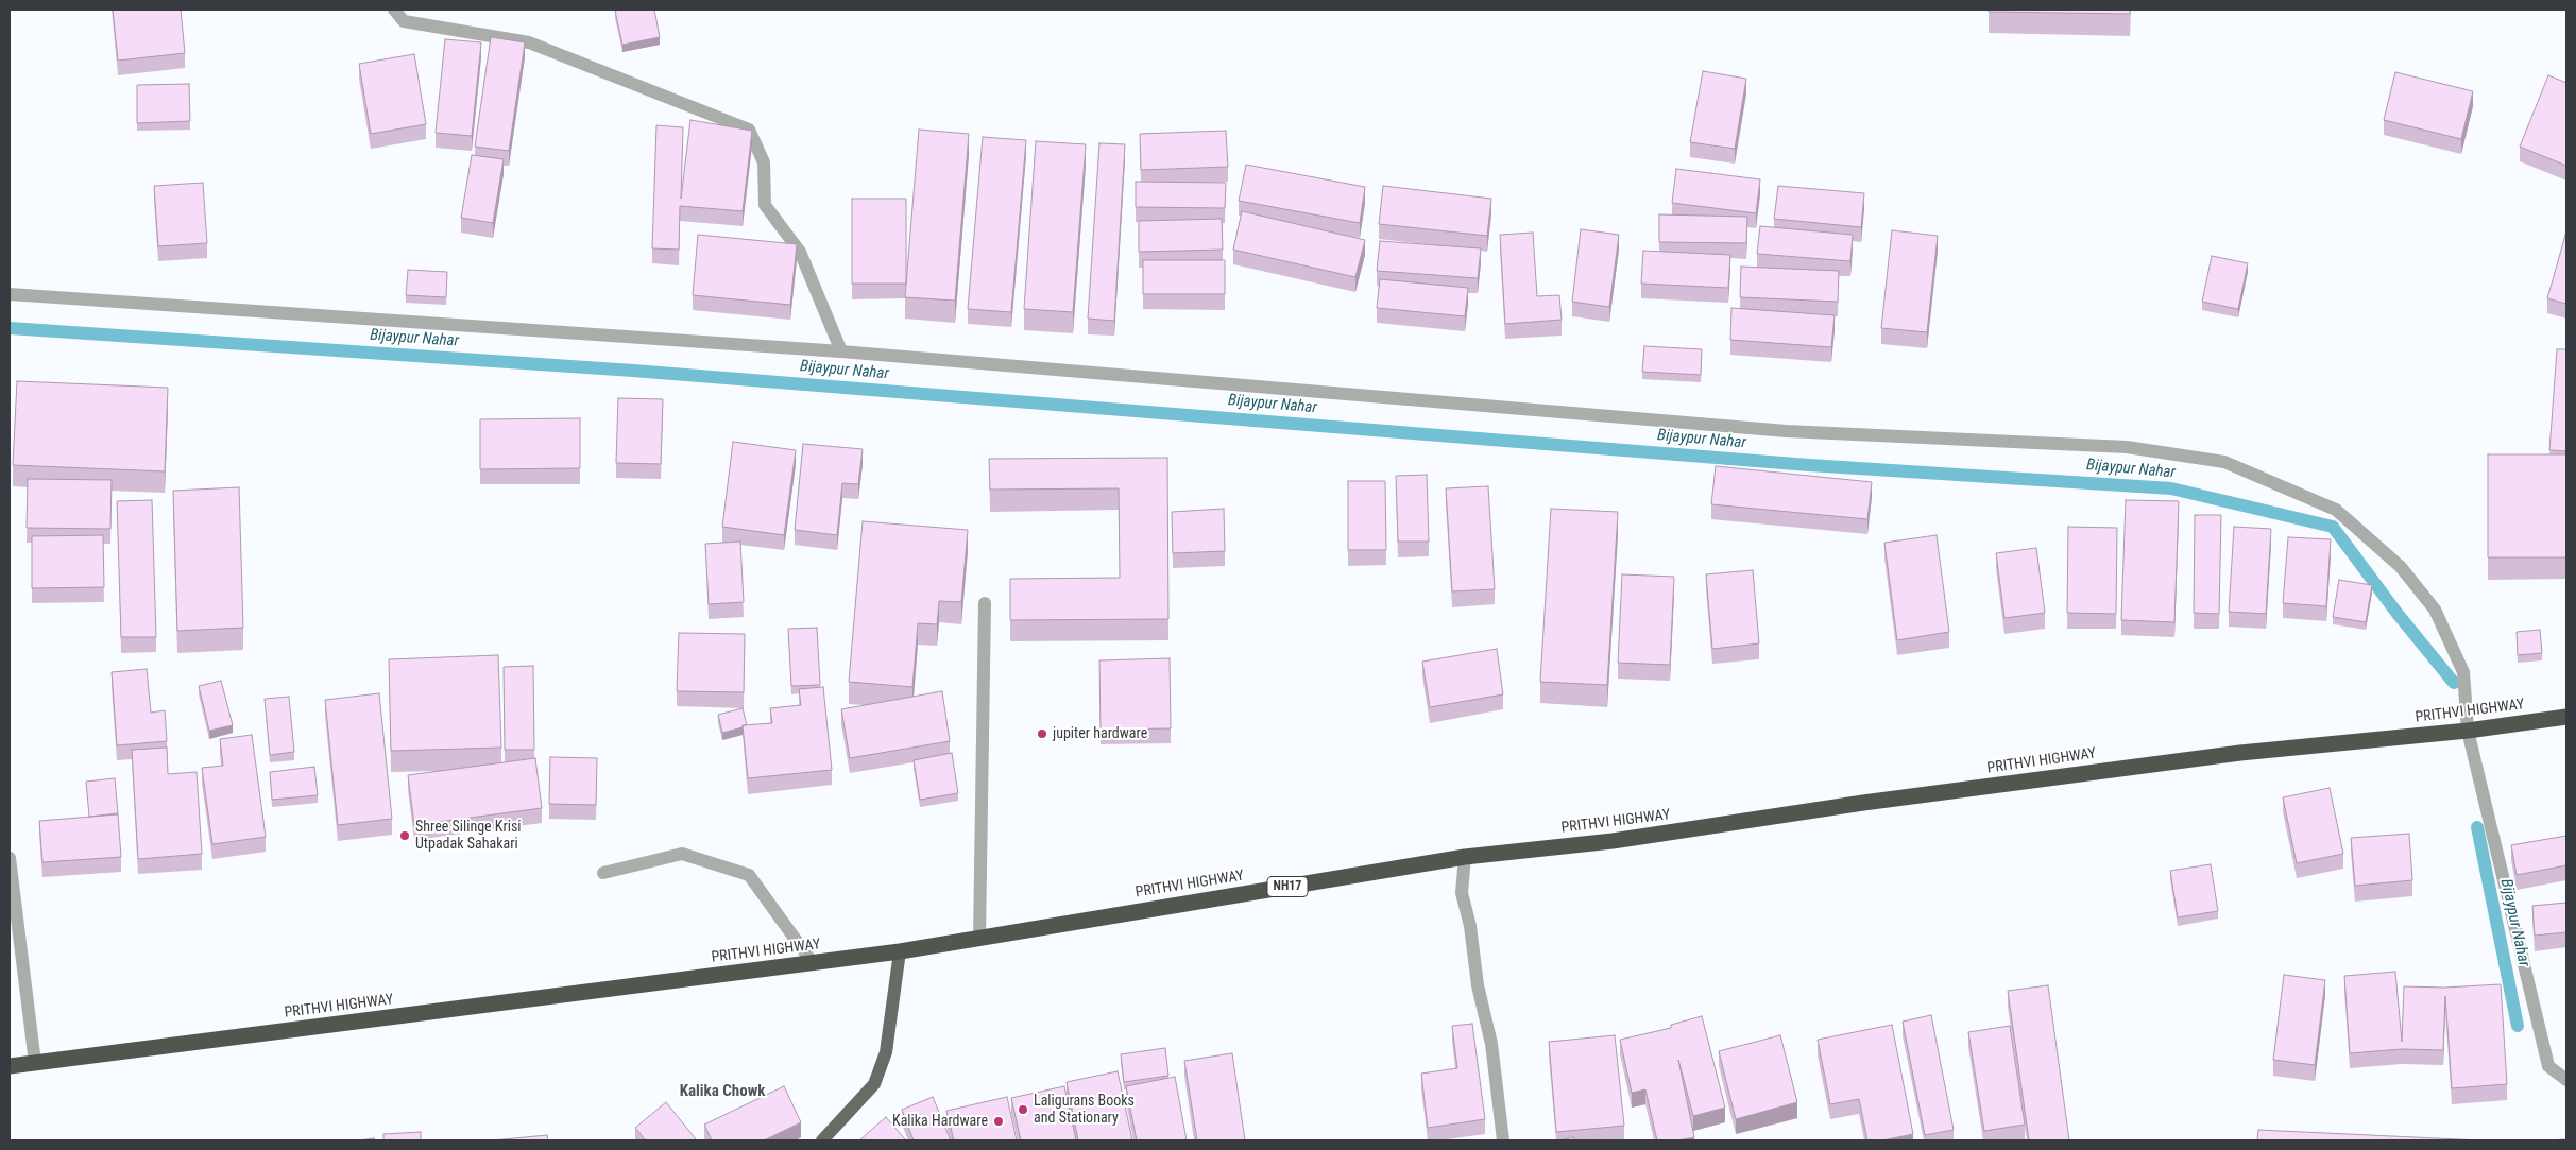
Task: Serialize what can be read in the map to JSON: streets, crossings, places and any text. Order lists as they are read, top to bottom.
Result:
{
  "streets": {
    "highway": ["PRITHVI HIGHWAY", "NH17"]
  },
  "districts": ["Kalika Chowk"],
  "water": ["Bijaypur Nahar"],
  "places": [
    "jupiter hardware",
    "Shree Silinge Krisi Utpadak Sahakari",
    "Laligurans Books and Stationary",
    "Kalika Hardware"
  ]
}
